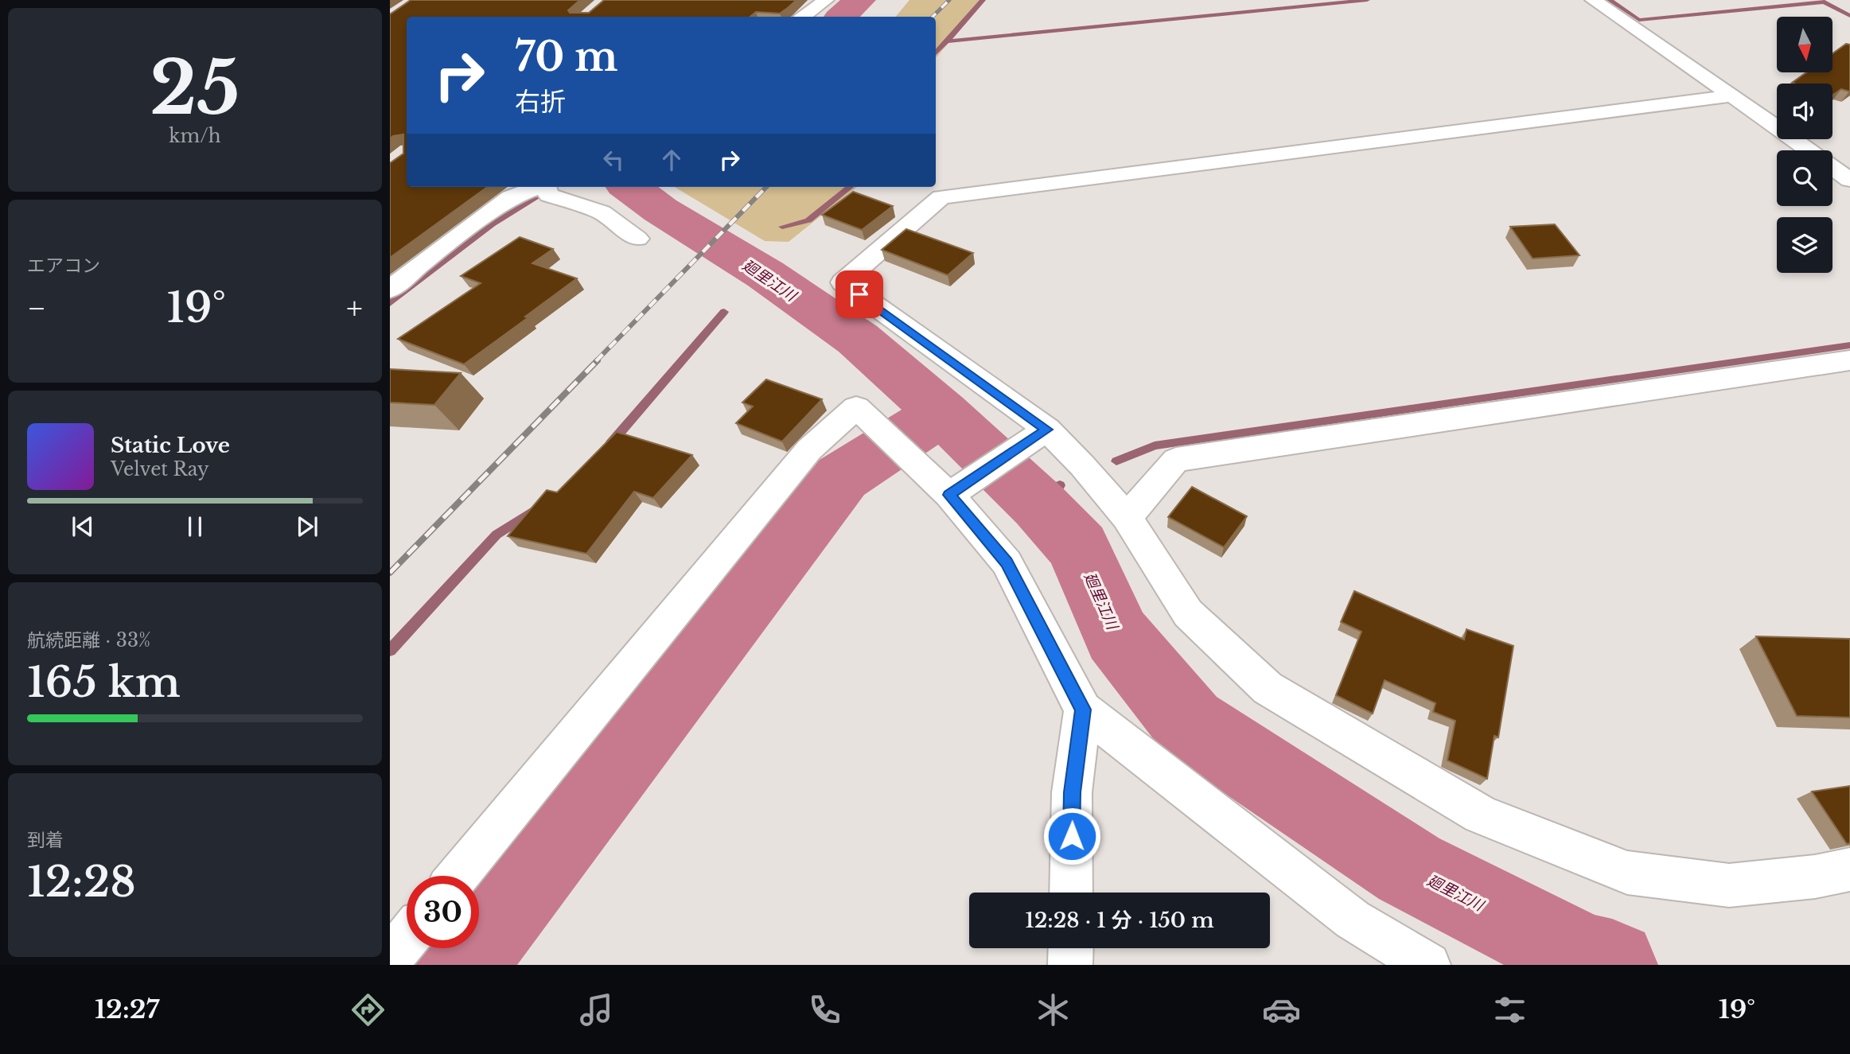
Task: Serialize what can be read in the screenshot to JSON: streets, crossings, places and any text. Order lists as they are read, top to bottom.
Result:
{
  "water": ["廻里江川"],
  "north": "bottom",
  "page": {
    "tile": [
      ["25", "km/h"],
      "エアコン",
      ["航続距離 · 33%", "165 km"],
      ["到着", "12:28"]
    ],
    "turn": ["70 m", "右折"],
    "heat": ["−", "19°", "+"],
    "song": ["Static Love", "Velvet Ray"],
    "limit": "30",
    "trip": "12:28 · 1 分 · 150 m",
    "tabs": ["12:27", "19°"]
  }
}
